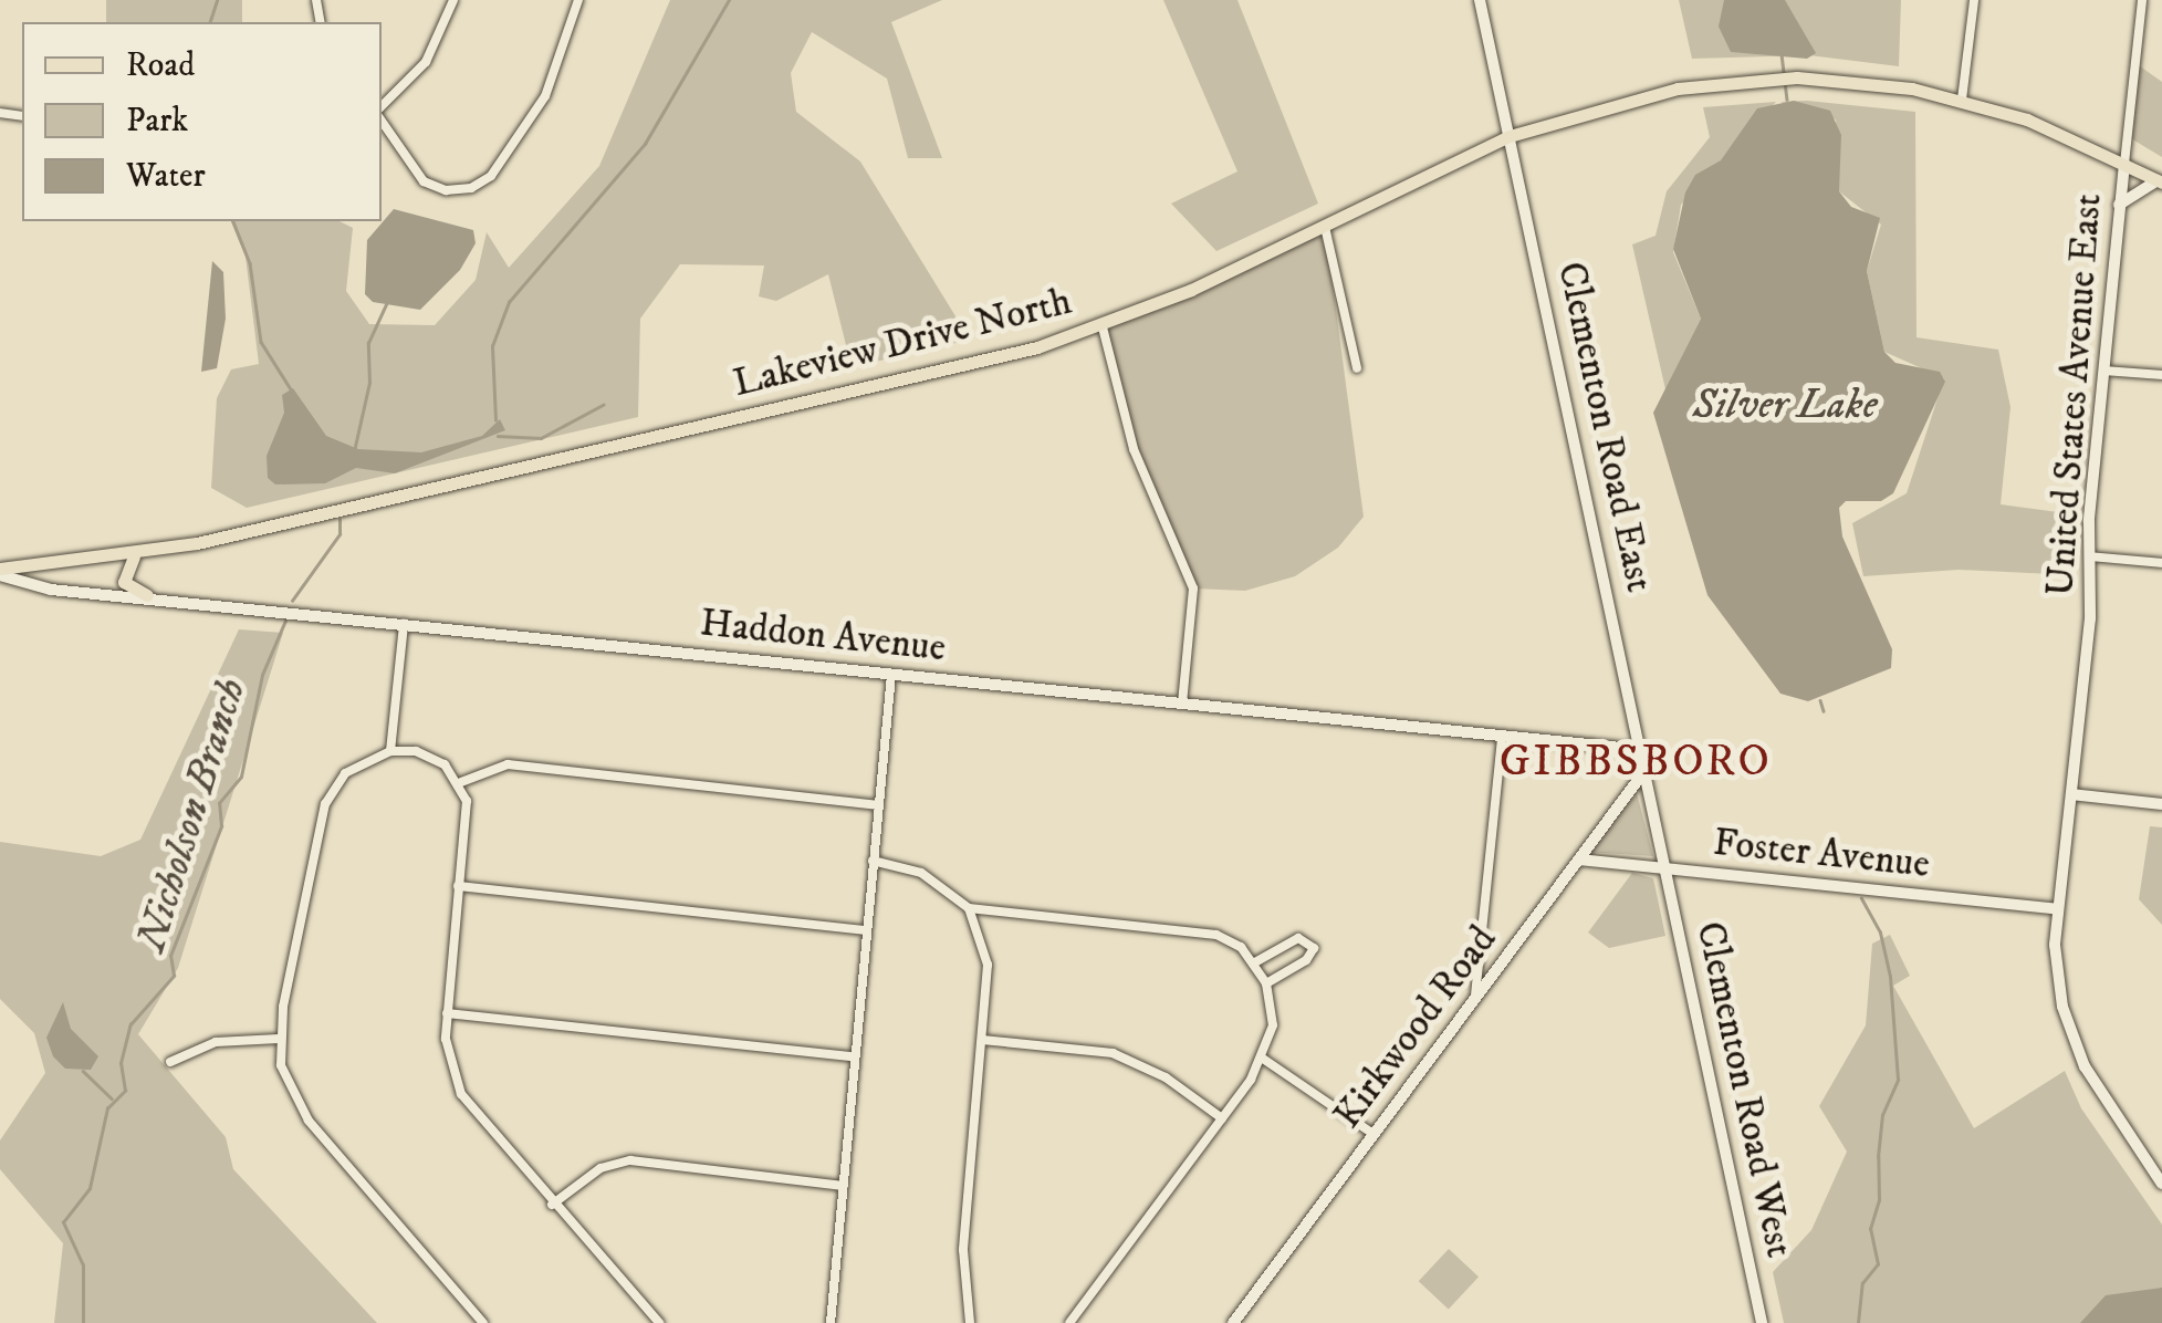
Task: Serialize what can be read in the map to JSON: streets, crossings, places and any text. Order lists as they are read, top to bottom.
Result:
{
  "streets": {
    "main road": ["Lakeview Drive North"],
    "street": [
      "United States Avenue East",
      "Clementon Road East",
      "Haddon Avenue",
      "Foster Avenue",
      "Kirkwood Road",
      "Clementon Road West"
    ]
  },
  "crossings": [
    ["Lakeview Drive North", "United States Avenue East"],
    ["Lakeview Drive North", "Clementon Road East"],
    ["Lakeview Drive North", "Haddon Avenue"],
    ["United States Avenue East", "Foster Avenue"],
    ["Clementon Road East", "Haddon Avenue"],
    ["Clementon Road East", "Foster Avenue"],
    ["Clementon Road East", "Kirkwood Road"],
    ["Clementon Road East", "Clementon Road West"],
    ["Foster Avenue", "Kirkwood Road"],
    ["Foster Avenue", "Clementon Road West"]
  ],
  "districts": ["GIBBSBORO"],
  "water": ["Silver Lake", "Nicholson Branch"],
  "legend": ["Road", "Park", "Water"]
}
